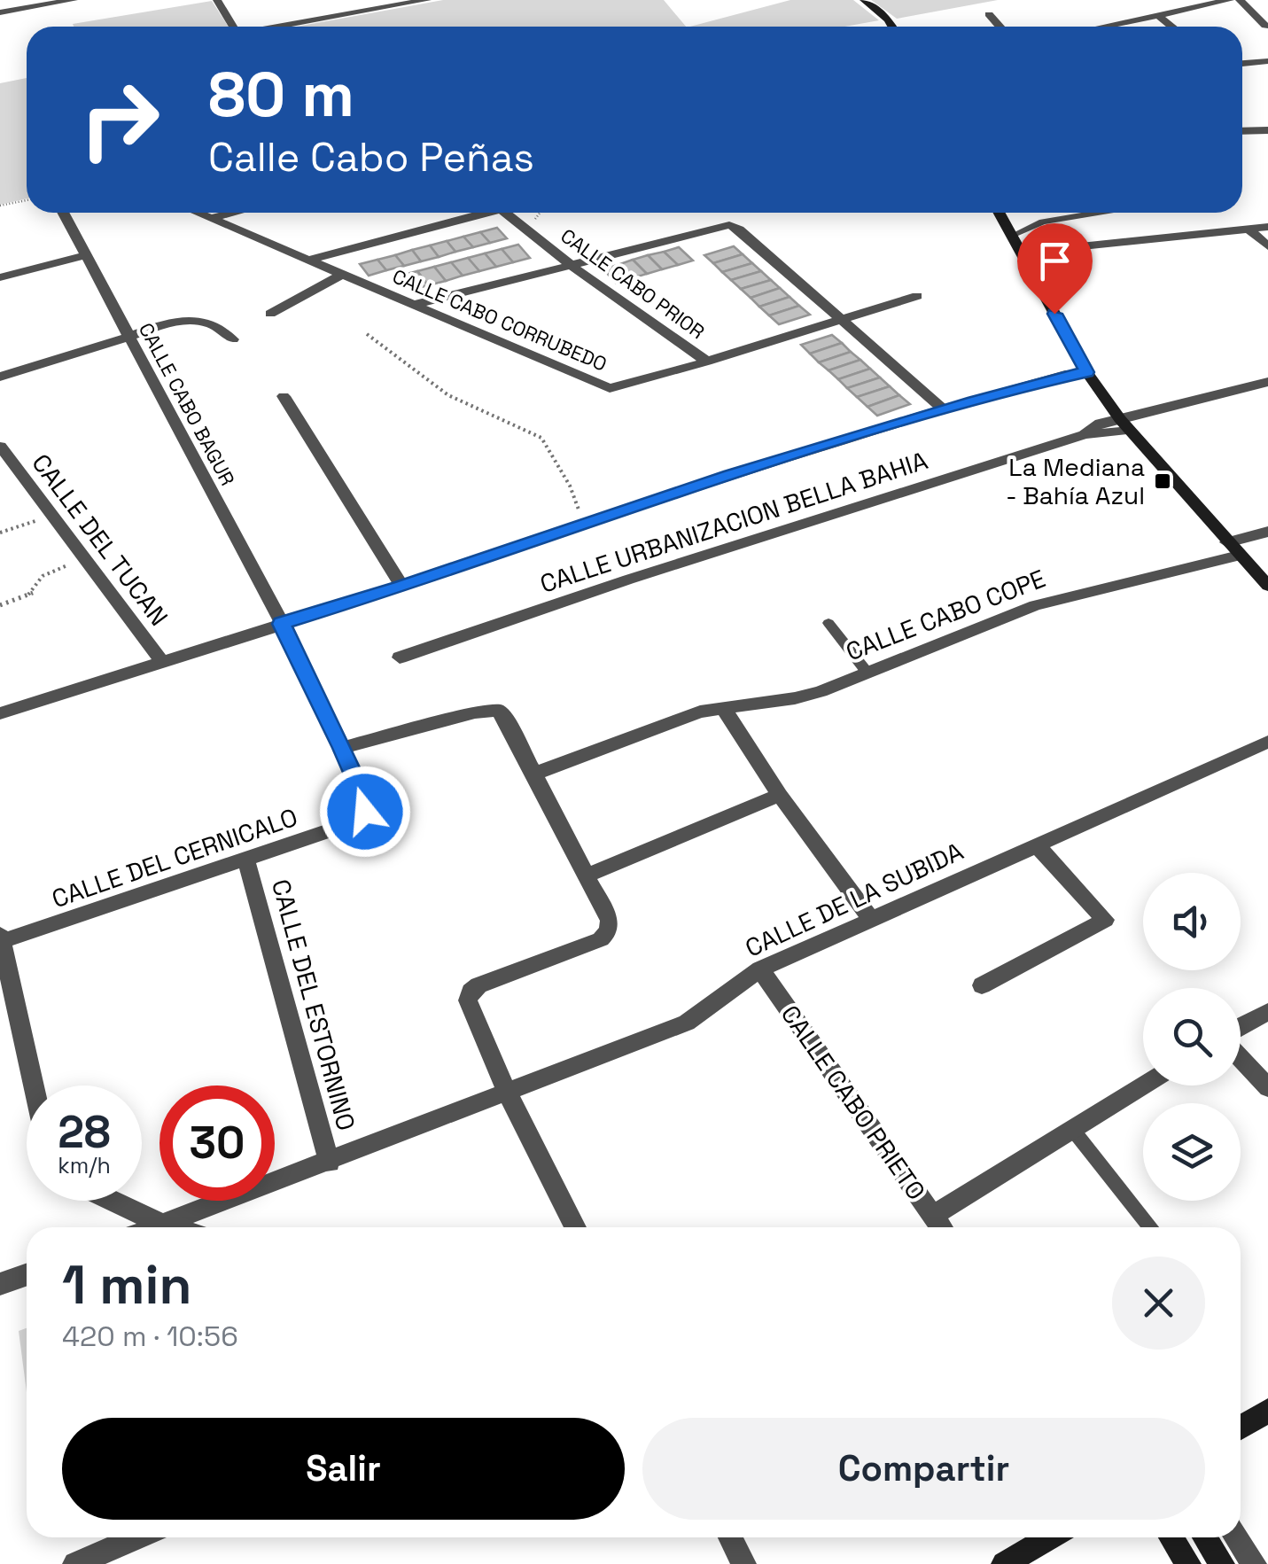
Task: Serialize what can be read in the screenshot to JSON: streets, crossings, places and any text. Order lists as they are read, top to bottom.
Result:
{
  "streets": {
    "street": [
      "CALLE CABO PRIOR",
      "CALLE CABO CORRUBEDO",
      "CALLE CABO BAGUR",
      "CALLE URBANIZACION BELLA BAHIA",
      "CALLE DEL TUCAN",
      "CALLE CABO COPE",
      "CALLE DEL CERNICALO",
      "CALLE DE LA SUBIDA",
      "CALLE DEL ESTORNINO",
      "CALLE CABO PRIETO"
    ]
  },
  "crossings": [
    ["CALLE CABO PRIOR", "CALLE CABO CORRUBEDO"],
    ["CALLE CABO BAGUR", "CALLE DEL CERNICALO"],
    ["CALLE DEL CERNICALO", "CALLE DEL ESTORNINO"],
    ["CALLE DE LA SUBIDA", "CALLE DEL ESTORNINO"],
    ["CALLE DE LA SUBIDA", "CALLE CABO PRIETO"]
  ],
  "places": {
    "transit": ["La Mediana - Bahía Azul"]
  },
  "page": {
    "turn": ["80 m", "Calle Cabo Peñas"],
    "speed": "28 km/h",
    "limit": "30",
    "heading": ["1 min", "420 m · 10:56"],
    "buttons": ["Salir", "Compartir"]
  }
}
